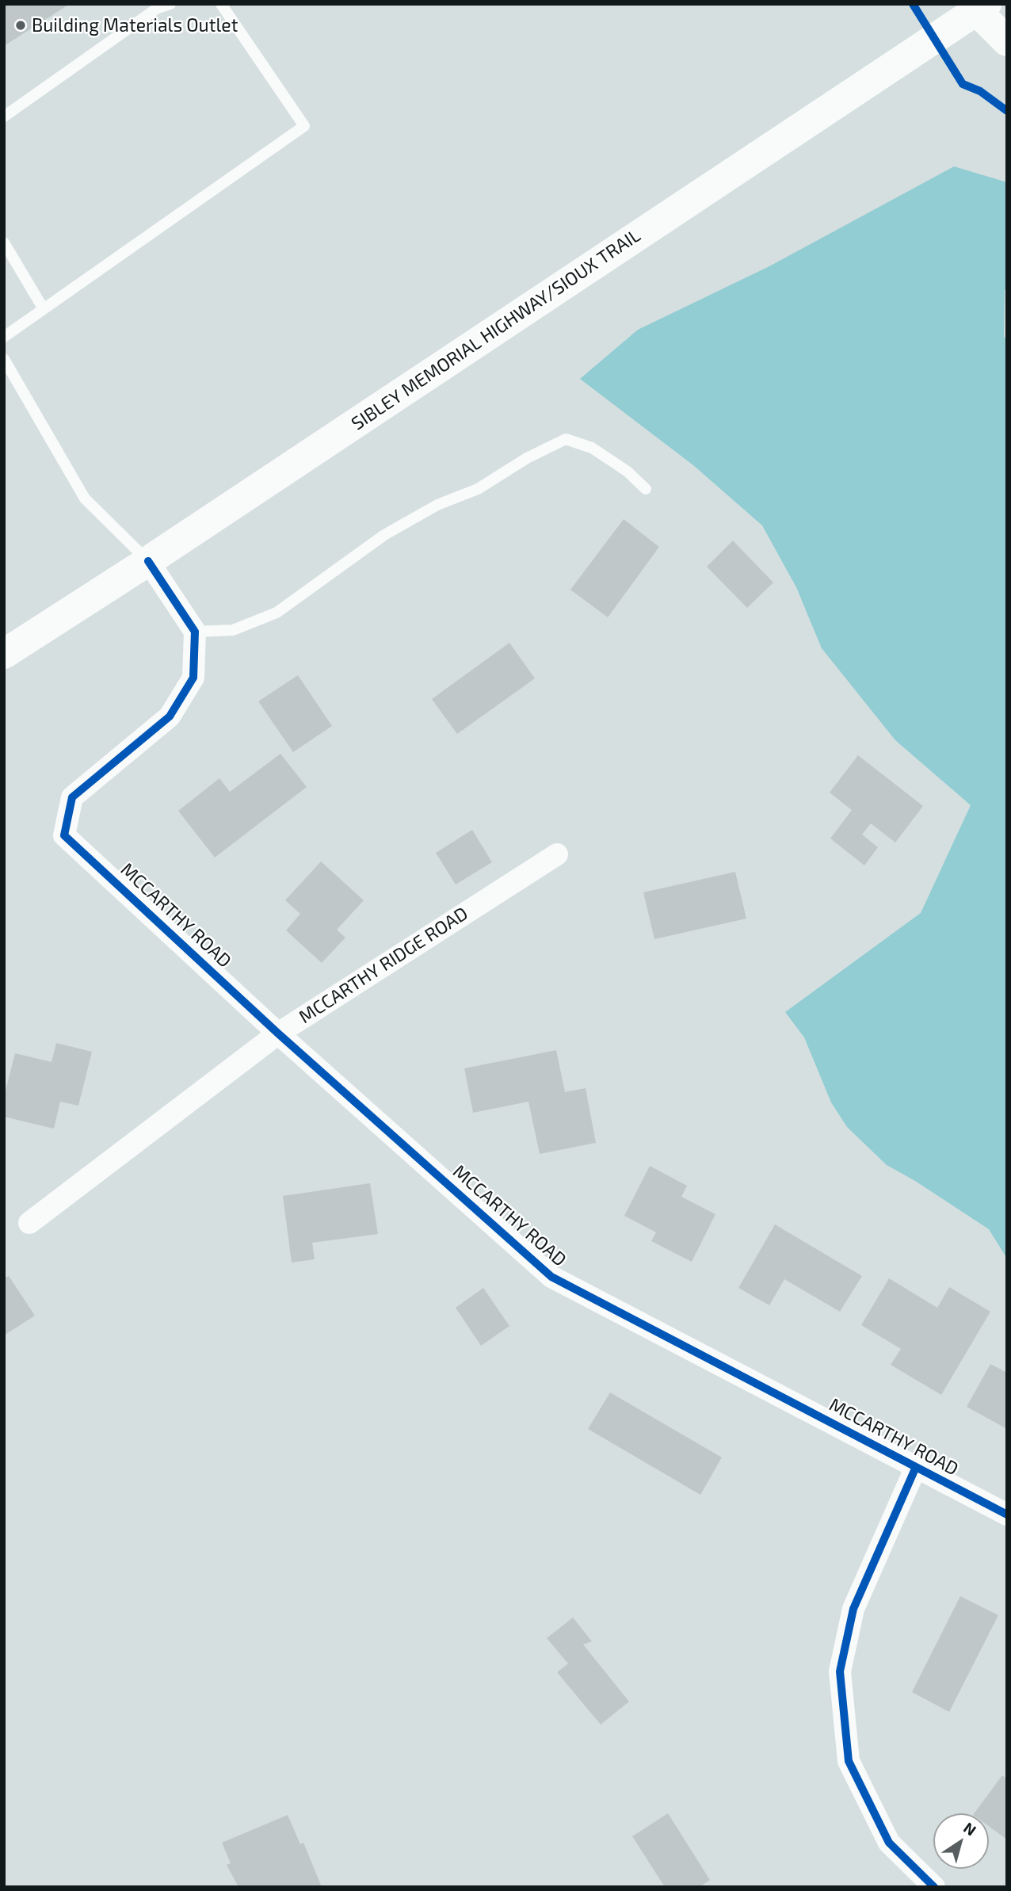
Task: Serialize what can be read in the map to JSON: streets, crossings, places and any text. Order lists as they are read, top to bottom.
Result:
{
  "streets": {
    "main road": ["SIBLEY MEMORIAL HIGHWAY/SIOUX TRAIL"],
    "street": ["MCCARTHY ROAD", "MCCARTHY RIDGE ROAD"]
  },
  "crossings": [
    ["MCCARTHY ROAD", "MCCARTHY RIDGE ROAD"]
  ],
  "places": ["Building Materials Outlet"],
  "north": "top right"
}
